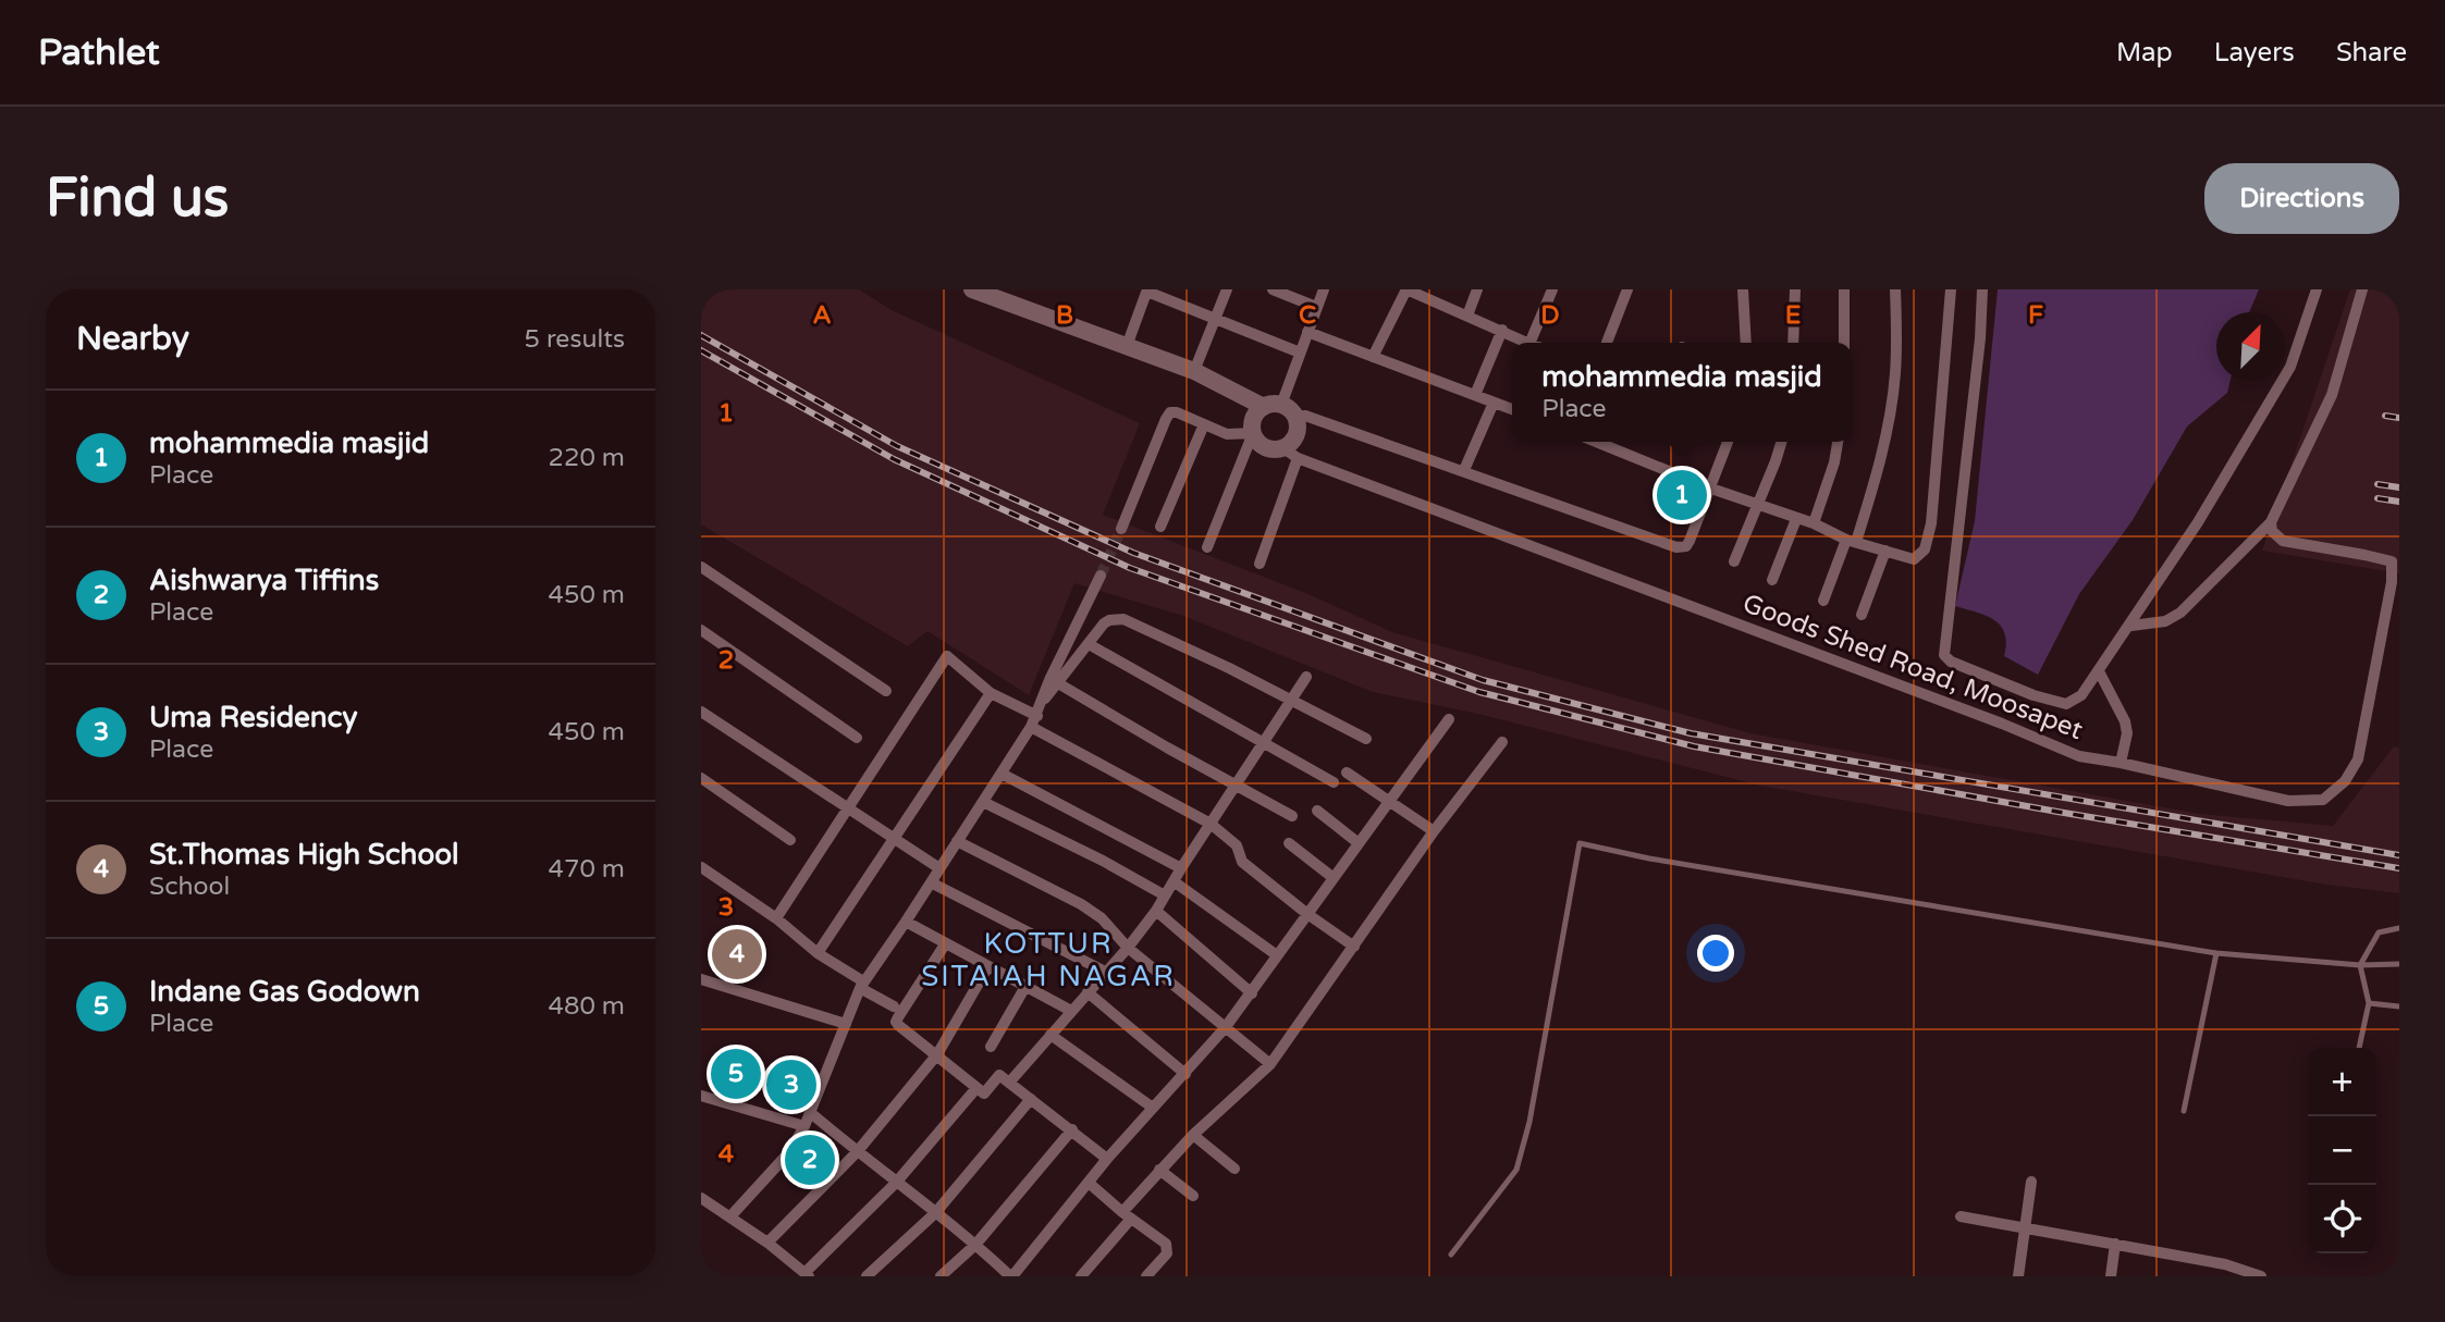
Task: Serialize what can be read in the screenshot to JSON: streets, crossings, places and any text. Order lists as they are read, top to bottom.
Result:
{
  "streets": {
    "street": ["Goods Shed Road, Moosapet"]
  },
  "districts": ["KOTTUR SITAIAH NAGAR"],
  "north": "top right",
  "page": {
    "header": "Pathlet",
    "nav": ["Map", "Layers", "Share"],
    "buttons": "Directions",
    "title": "Find us",
    "heading": ["Nearby", "5 results"],
    "popup": ["mohammedia masjid", "Place"],
    "list": [
      {
        "mark": "1",
        "name": "mohammedia masjid",
        "note": "Place",
        "value": "220 m"
      },
      {
        "mark": "2",
        "name": "Aishwarya Tiffins",
        "note": "Place",
        "value": "450 m"
      },
      {
        "mark": "3",
        "name": "Uma Residency",
        "note": "Place",
        "value": "450 m"
      },
      {
        "mark": "4",
        "name": "St.Thomas High School",
        "note": "School",
        "value": "470 m"
      },
      {
        "mark": "5",
        "name": "Indane Gas Godown",
        "note": "Place",
        "value": "480 m"
      }
    ],
    "pins": [
      "1",
      "4",
      "5",
      "3",
      "2"
    ],
    "map_buttons": ["+", "−"]
  },
  "grid": {
    "columns": [
      "A",
      "B",
      "C",
      "D",
      "E",
      "F"
    ],
    "rows": [
      "1",
      "2",
      "3",
      "4"
    ]
  }
}
